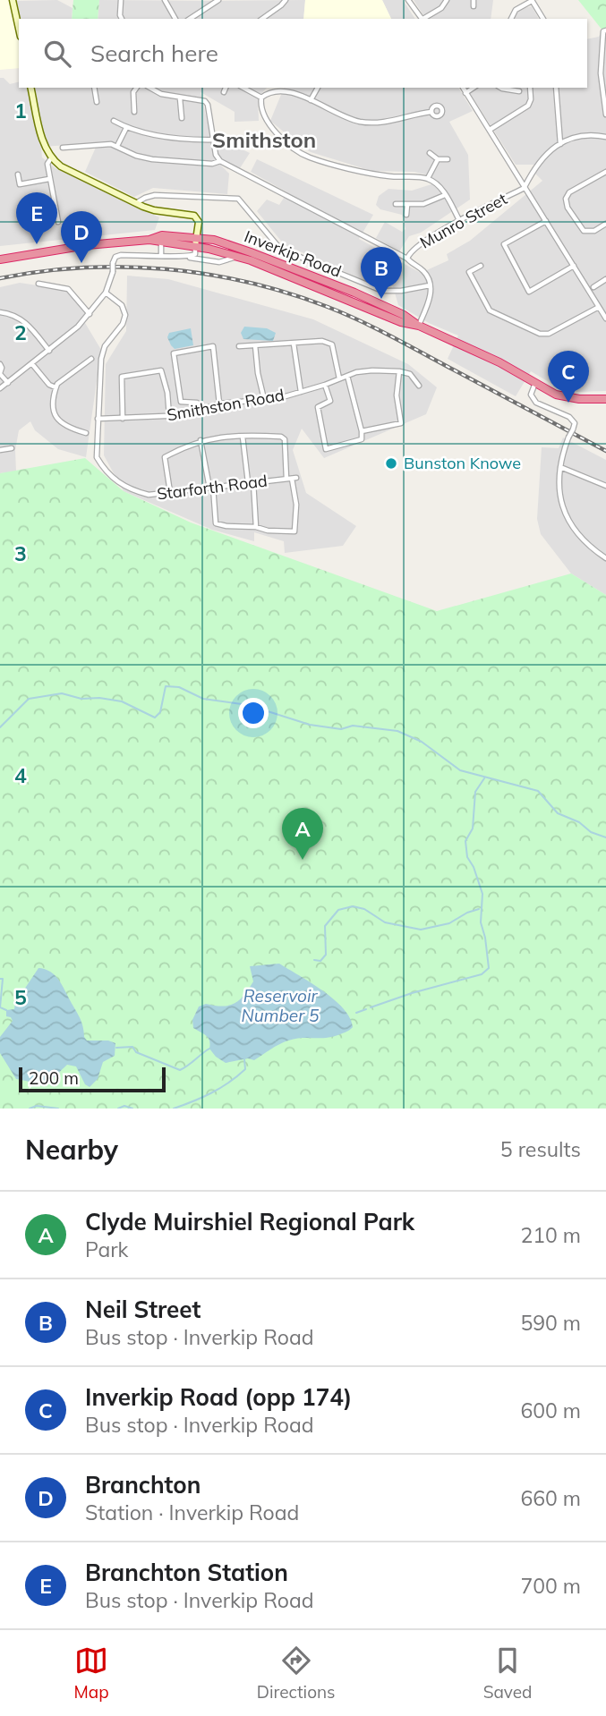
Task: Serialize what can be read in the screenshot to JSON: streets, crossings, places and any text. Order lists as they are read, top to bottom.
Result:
{
  "streets": {
    "highway": ["Inverkip Road"],
    "street": ["Munro Street", "Smithston Road", "Starforth Road"]
  },
  "crossings": [
    ["Smithston Road", "Starforth Road"]
  ],
  "districts": ["Smithston"],
  "water": ["Reservoir Number 5"],
  "places": ["Bunston Knowe"],
  "scale_bar": "200 m",
  "page": {
    "search": "Search here",
    "pins": [
      "E",
      "D",
      "B",
      "C",
      "A"
    ],
    "scale": "200 m",
    "heading": ["Nearby", "5 results"],
    "list": [
      {
        "mark": "A",
        "name": "Clyde Muirshiel Regional Park",
        "note": "Park",
        "value": "210 m"
      },
      {
        "mark": "B",
        "name": "Neil Street",
        "note": "Bus stop · Inverkip Road",
        "value": "590 m"
      },
      {
        "mark": "C",
        "name": "Inverkip Road (opp 174)",
        "note": "Bus stop · Inverkip Road",
        "value": "600 m"
      },
      {
        "mark": "D",
        "name": "Branchton",
        "note": "Station · Inverkip Road",
        "value": "660 m"
      },
      {
        "mark": "E",
        "name": "Branchton Station",
        "note": "Bus stop · Inverkip Road",
        "value": "700 m"
      }
    ],
    "nav": ["Map", "Directions", "Saved"]
  },
  "grid": {
    "rows": [
      "1",
      "2",
      "3",
      "4",
      "5"
    ]
  }
}
